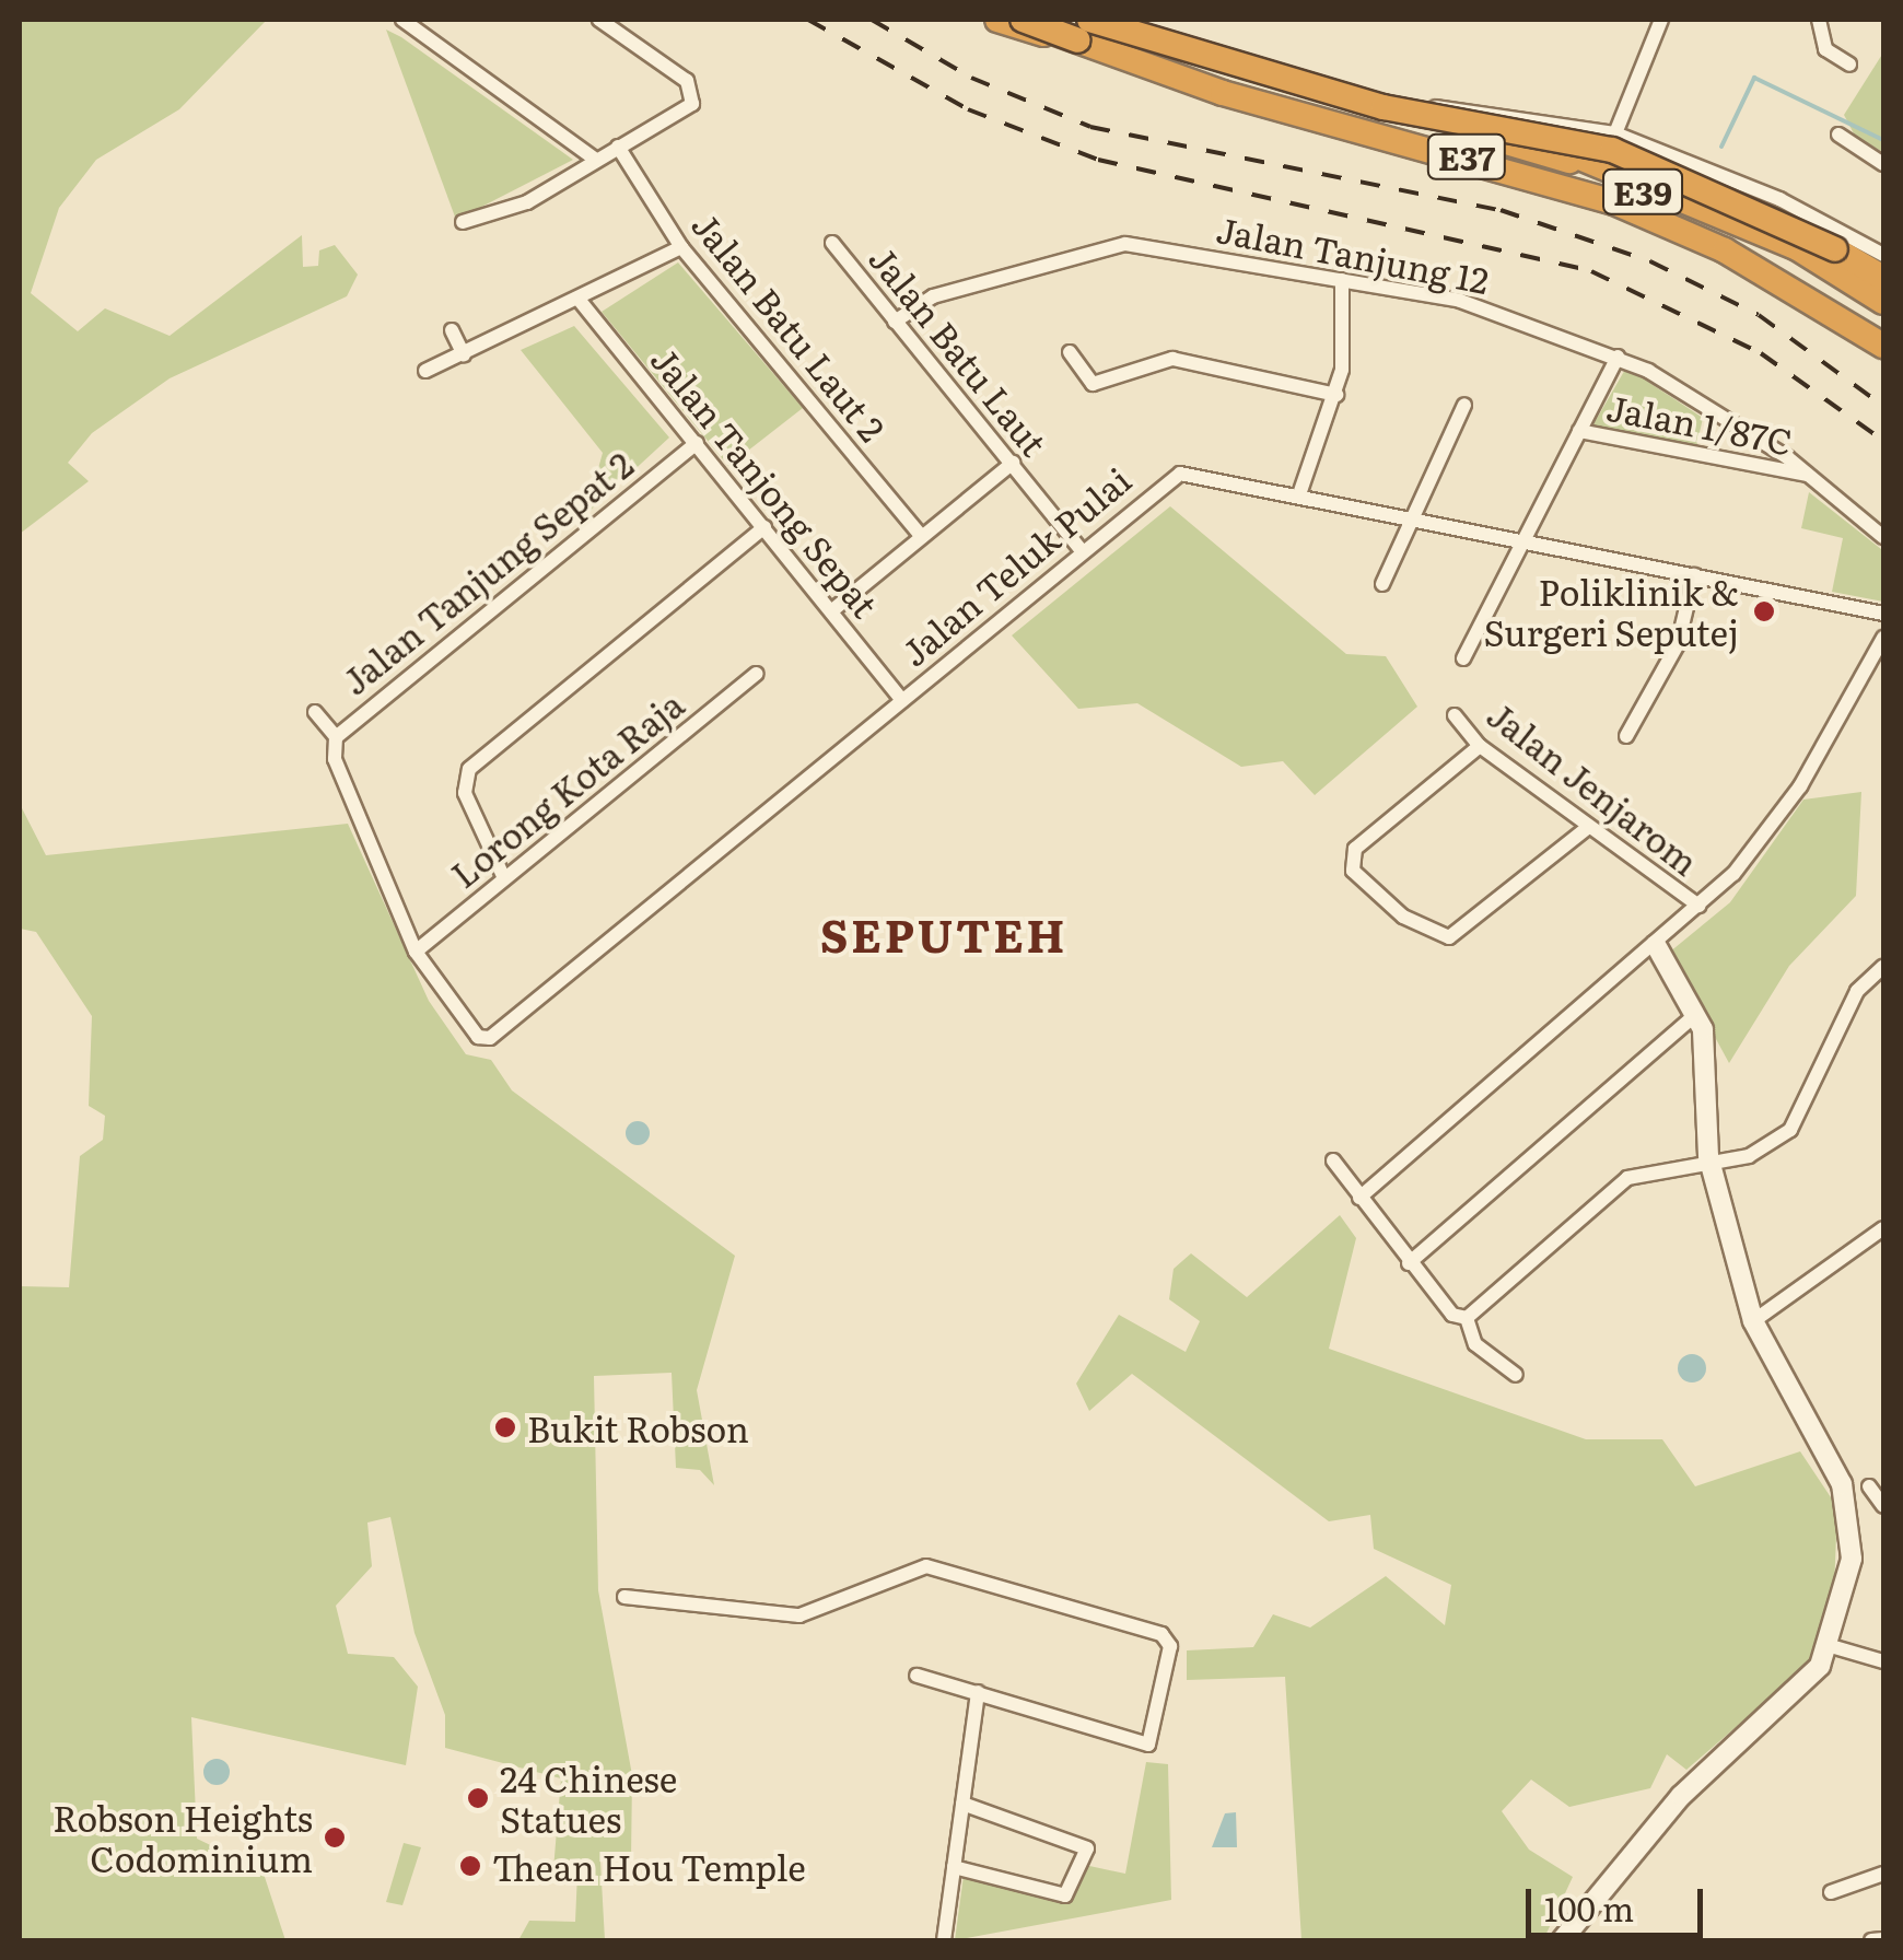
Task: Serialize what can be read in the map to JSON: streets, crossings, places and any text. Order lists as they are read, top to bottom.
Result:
{
  "streets": {
    "highway": ["E37", "E39"],
    "street": [
      "Jalan Tanjung 12",
      "Jalan Batu Laut 2",
      "Jalan Batu Laut",
      "Jalan 1/87C",
      "Jalan Tanjong Sepat",
      "Jalan Teluk Pulai",
      "Jalan Tanjung Sepat 2",
      "Jalan Jenjarom",
      "Lorong Kota Raja"
    ]
  },
  "crossings": [
    ["E37", "E39"],
    ["Jalan Tanjung 12", "Jalan Batu Laut"],
    ["Jalan Tanjung 12", "Jalan 1/87C"],
    ["Jalan Batu Laut", "Jalan Teluk Pulai"],
    ["Jalan Tanjong Sepat", "Jalan Teluk Pulai"],
    ["Jalan Tanjong Sepat", "Jalan Tanjung Sepat 2"],
    ["Jalan Teluk Pulai", "Jalan Tanjung Sepat 2"],
    ["Jalan Teluk Pulai", "Lorong Kota Raja"],
    ["Jalan Tanjung Sepat 2", "Lorong Kota Raja"]
  ],
  "districts": ["SEPUTEH"],
  "places": [
    "Poliklinik & Surgeri Seputej",
    "Bukit Robson",
    "24 Chinese Statues",
    "Robson Heights Codominium",
    "Thean Hou Temple"
  ],
  "scale_bar": "100 m"
}
